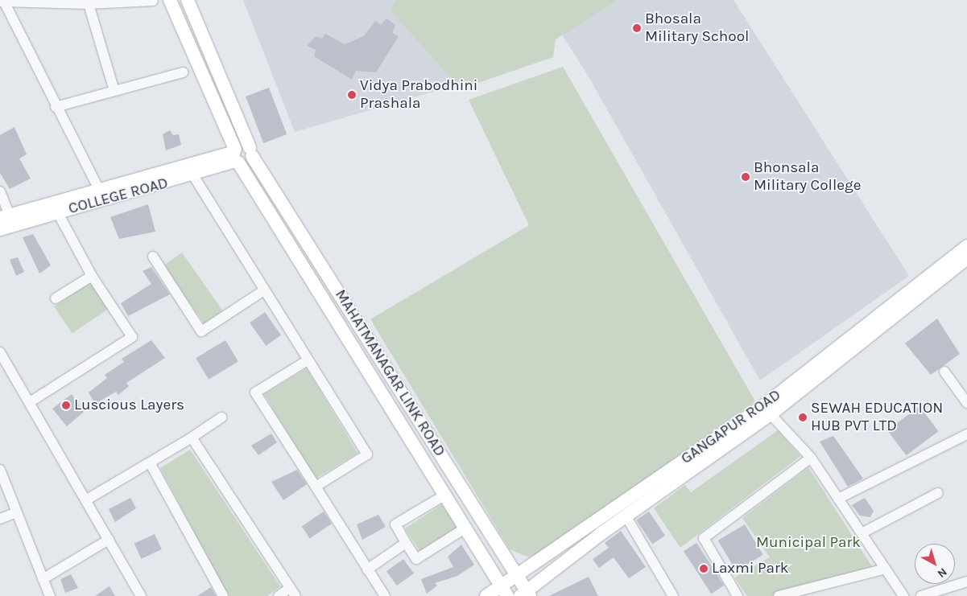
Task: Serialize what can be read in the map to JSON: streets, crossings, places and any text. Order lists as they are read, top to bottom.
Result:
{
  "streets": {
    "main road": ["COLLEGE ROAD", "MAHATMANAGAR LINK ROAD", "GANGAPUR ROAD"]
  },
  "crossings": [
    ["COLLEGE ROAD", "MAHATMANAGAR LINK ROAD"],
    ["MAHATMANAGAR LINK ROAD", "GANGAPUR ROAD"]
  ],
  "parks": ["Municipal Park"],
  "places": [
    "Bhosala Military School",
    "Vidya Prabodhini Prashala",
    "Bhonsala Military College",
    "Luscious Layers",
    "SEWAH EDUCATION HUB PVT LTD",
    "Laxmi Park"
  ],
  "north": "bottom right"
}
